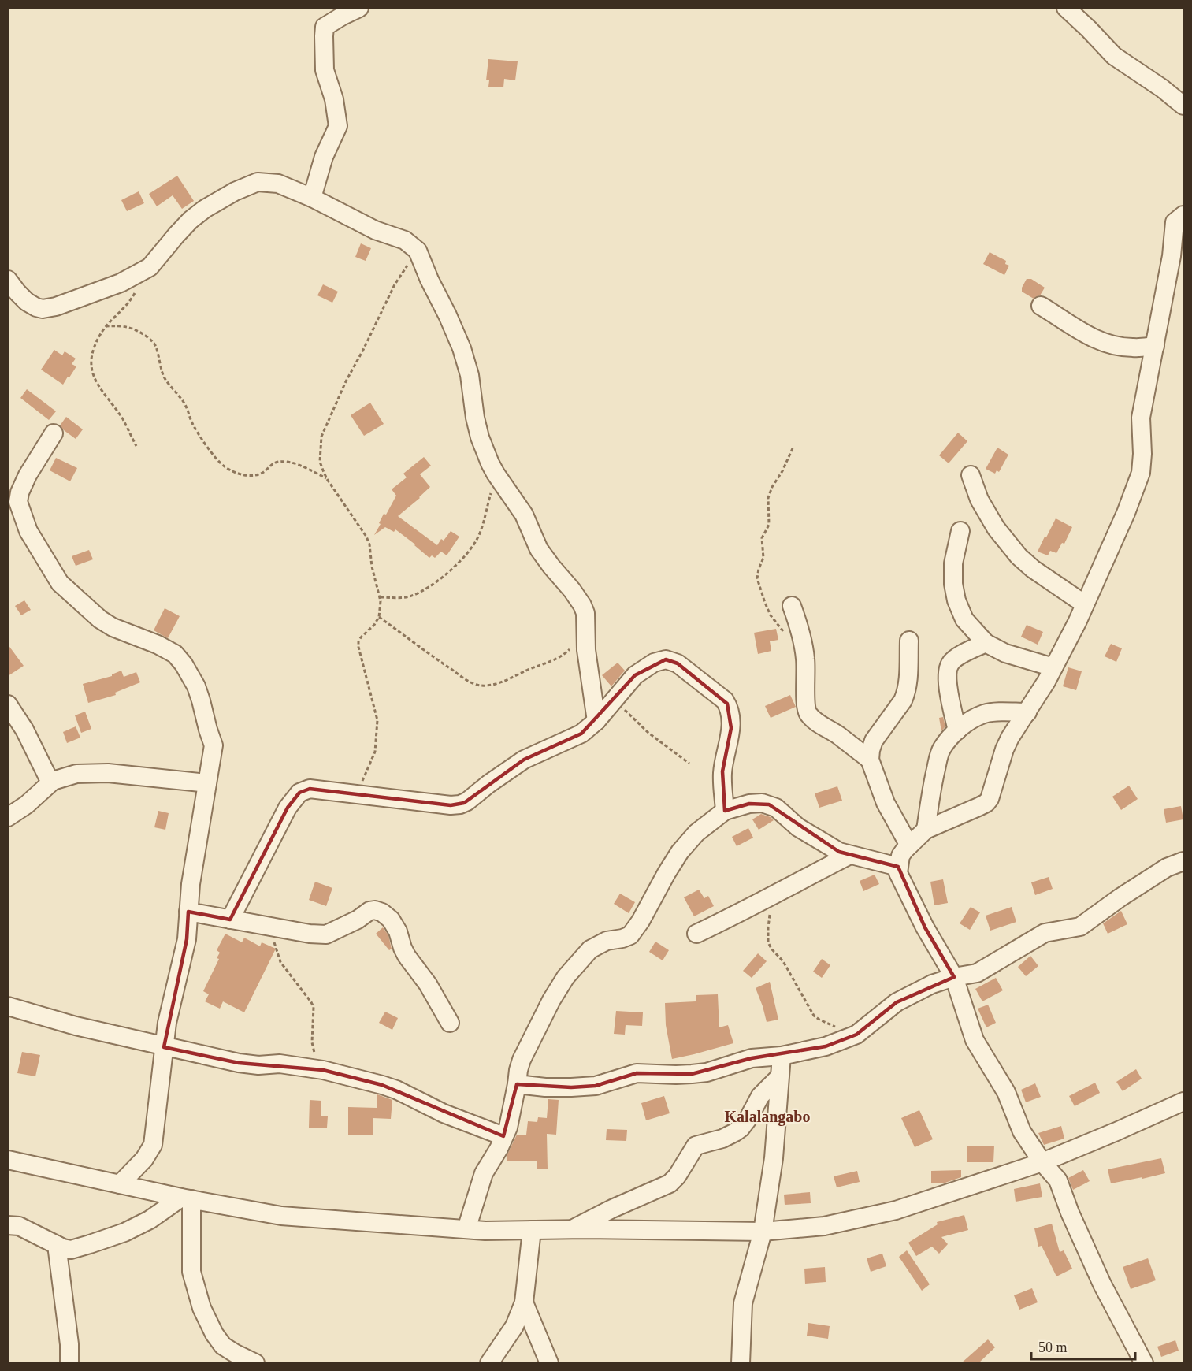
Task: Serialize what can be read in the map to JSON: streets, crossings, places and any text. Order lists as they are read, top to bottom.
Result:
{
  "districts": ["Kalalangabo"],
  "scale_bar": "50 m"
}
